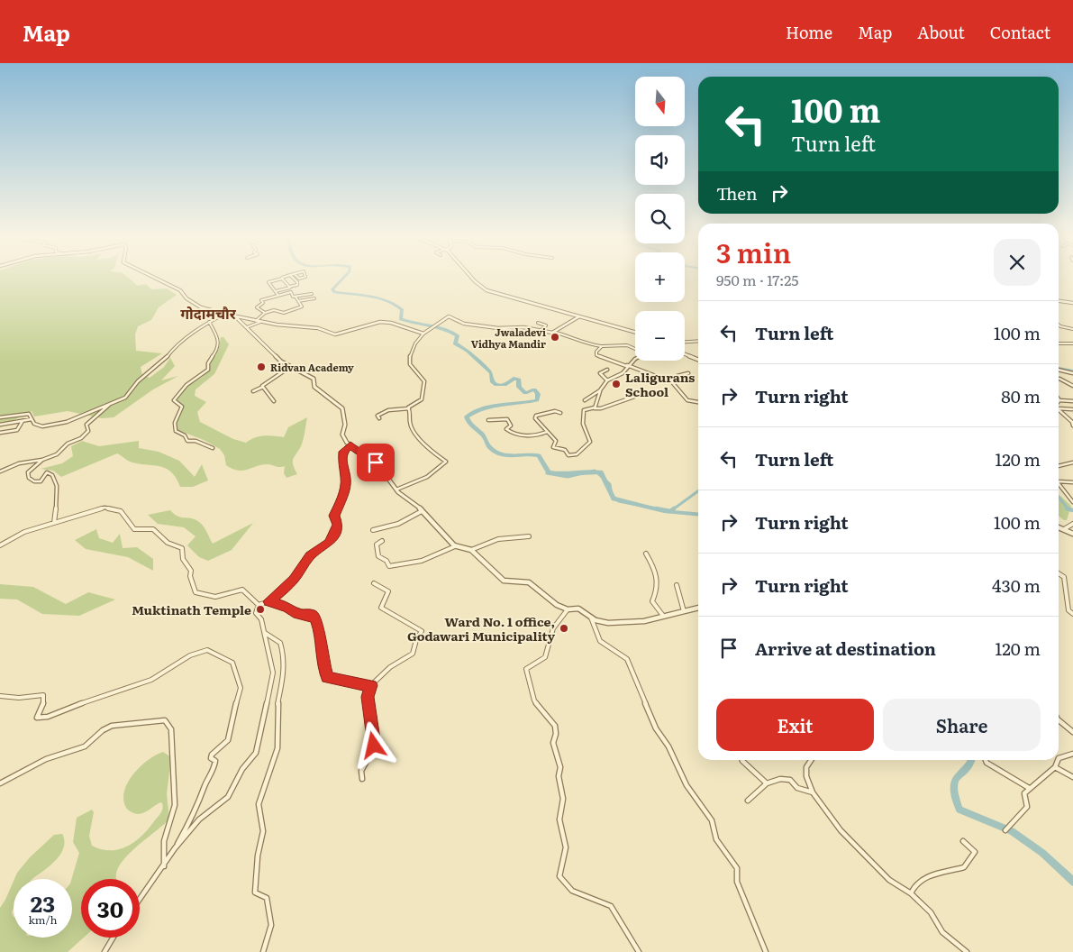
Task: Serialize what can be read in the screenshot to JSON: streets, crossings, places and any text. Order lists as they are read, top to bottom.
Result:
{
  "districts": ["गोदामचौर"],
  "places": [
    "Jwaladevi Vidhya Mandir",
    "Ridvan Academy",
    "Laligurans School",
    "Muktinath Temple",
    "Ward No. 1 office, Godawari Municipality"
  ],
  "north": "bottom",
  "page": {
    "header": "Map",
    "nav": [
      "Home",
      "Map",
      "About",
      "Contact"
    ],
    "map_buttons": ["+", "−"],
    "turn": ["100 m", "Turn left"],
    "then": "Then",
    "heading": ["3 min", "950 m · 17:25"],
    "list": [
      {
        "name": "Turn left",
        "value": "100 m"
      },
      {
        "name": "Turn right",
        "value": "80 m"
      },
      {
        "name": "Turn left",
        "value": "120 m"
      },
      {
        "name": "Turn right",
        "value": "100 m"
      },
      {
        "name": "Turn right",
        "value": "430 m"
      },
      {
        "name": "Arrive at destination",
        "value": "120 m"
      }
    ],
    "buttons": ["Exit", "Share"],
    "speed": "23 km/h",
    "limit": "30"
  }
}
